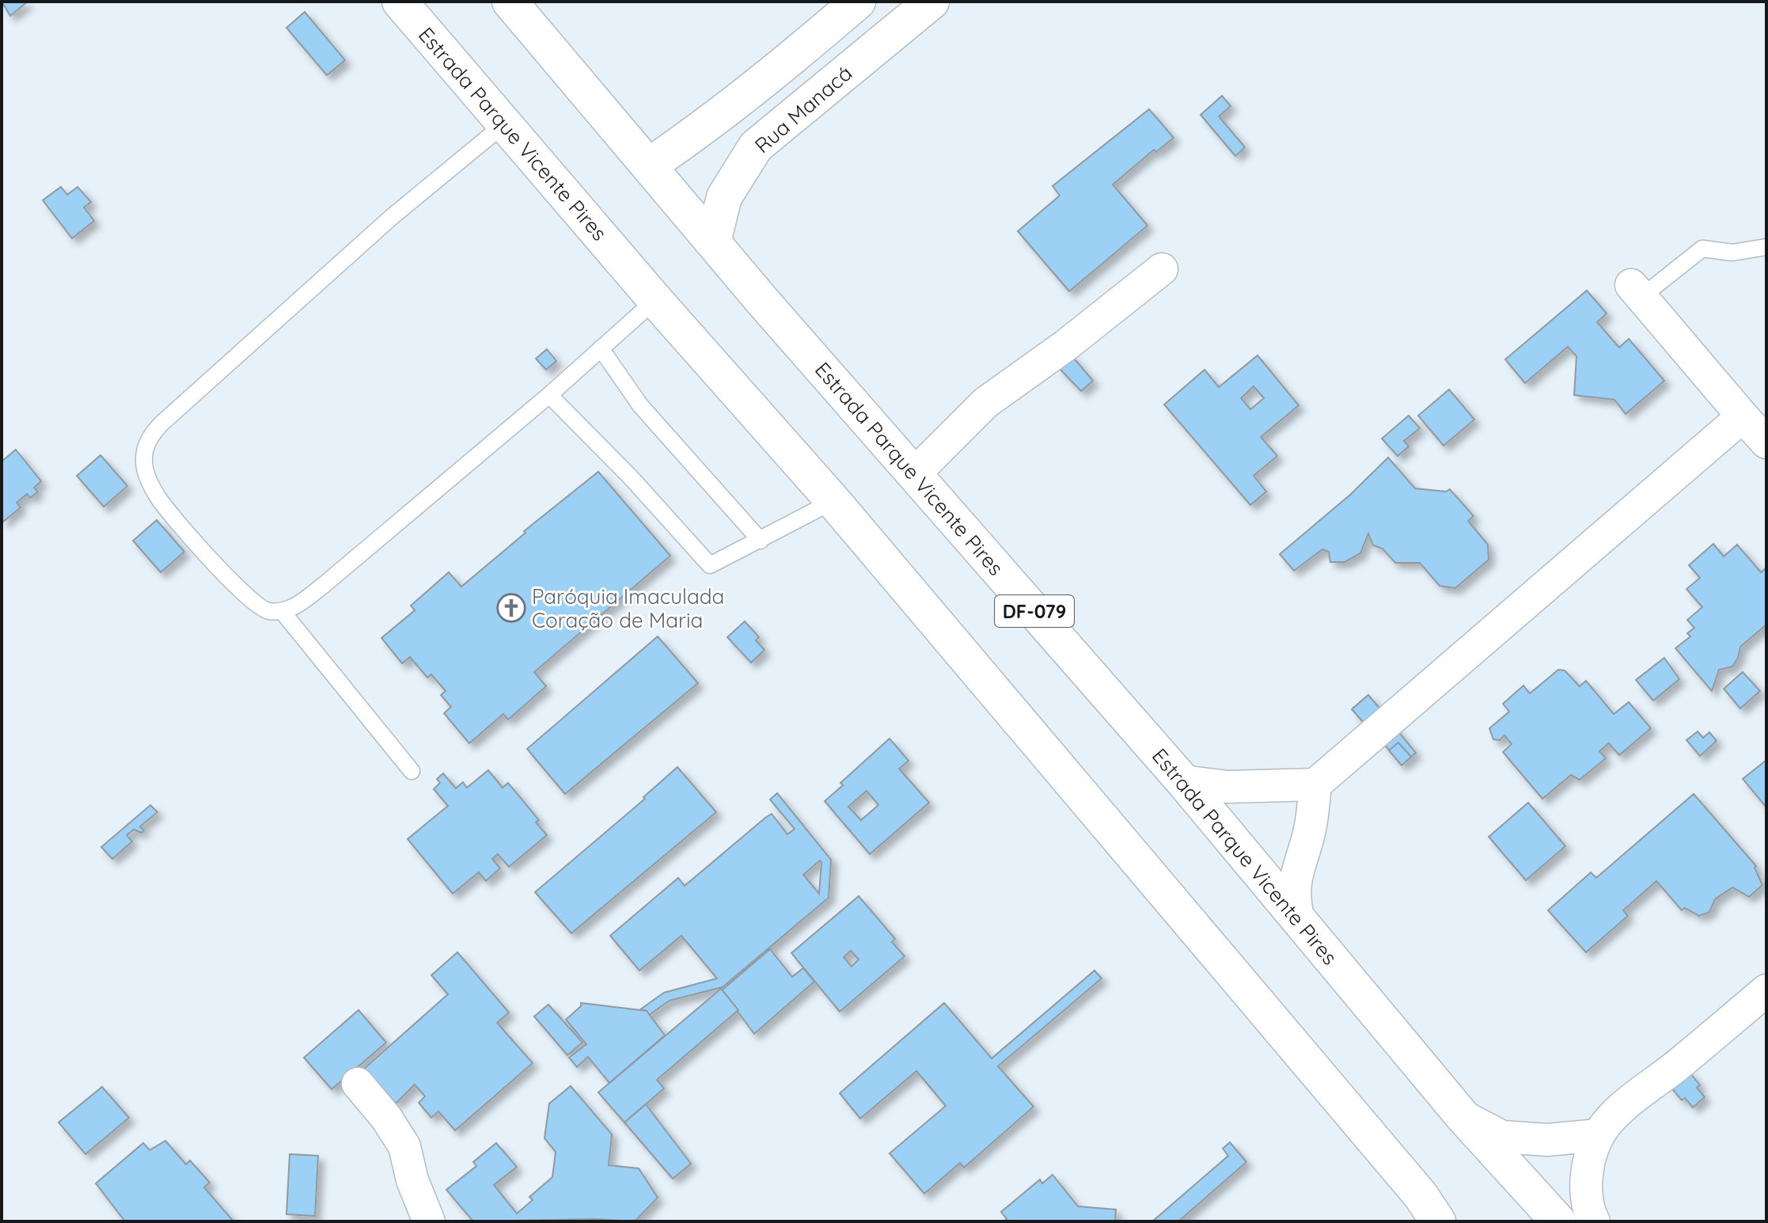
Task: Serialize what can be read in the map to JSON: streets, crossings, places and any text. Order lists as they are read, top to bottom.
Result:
{
  "streets": {
    "main road": ["Rua Manacá", "Estrada Parque Vicente Pires", "DF-079"]
  },
  "crossings": [
    ["Rua Manacá", "Estrada Parque Vicente Pires"]
  ],
  "places": {
    "church": ["Paróquia Imaculada Coração de Maria"]
  }
}
